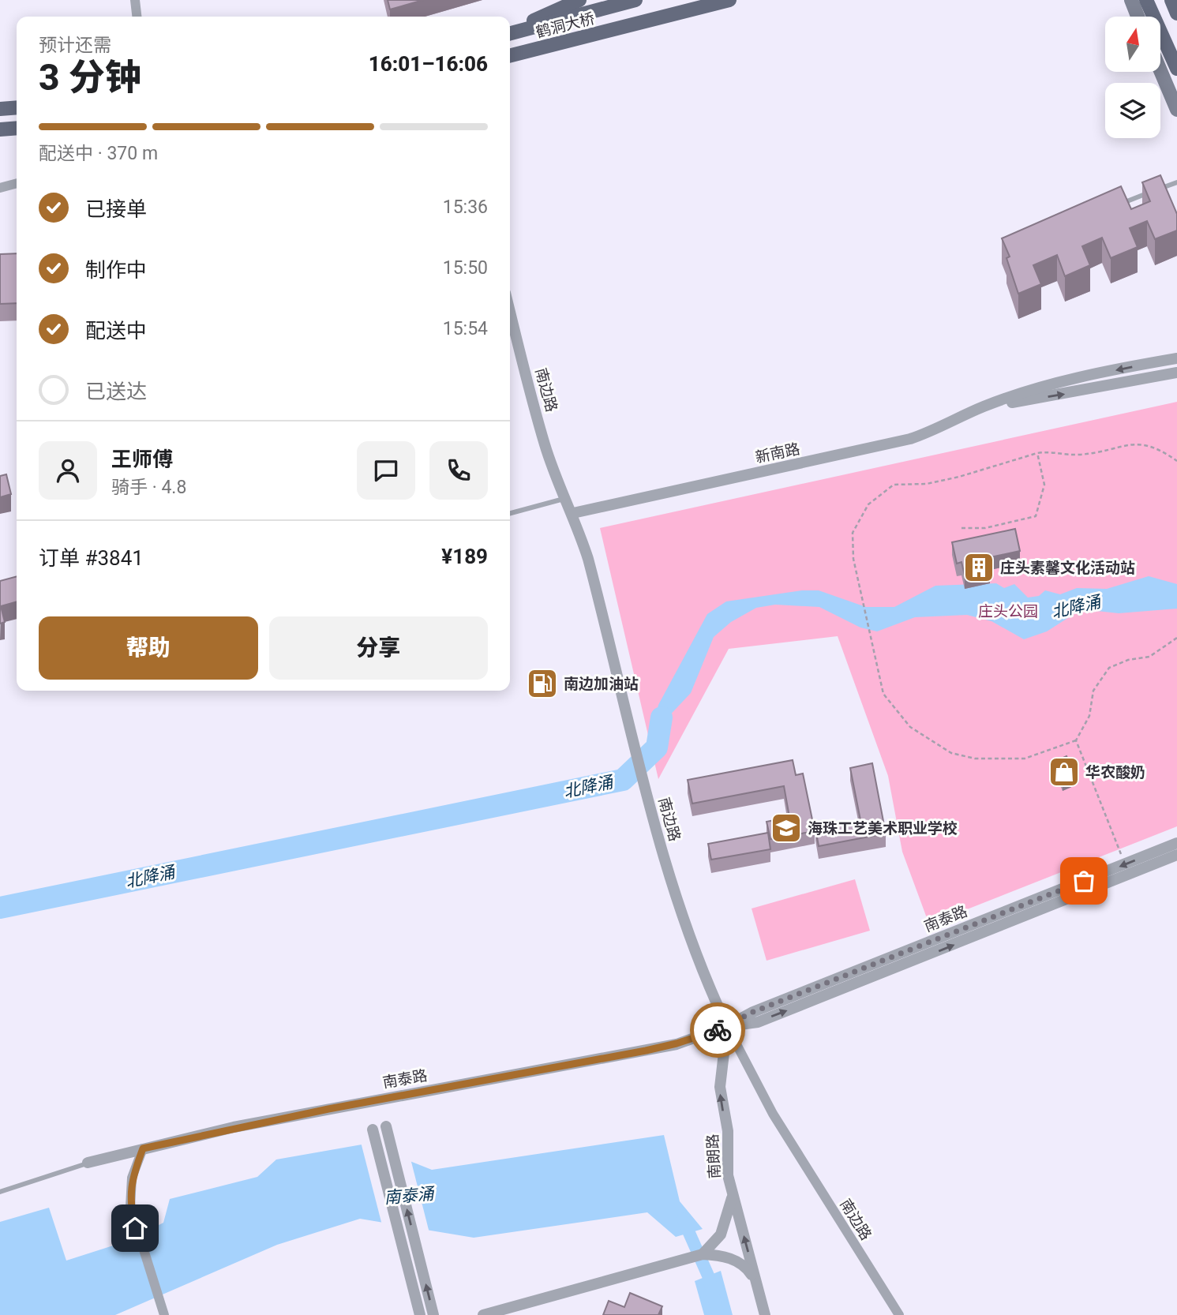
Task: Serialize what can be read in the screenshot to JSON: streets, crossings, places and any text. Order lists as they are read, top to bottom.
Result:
{
  "streets": {
    "main road": ["鹤洞大桥"],
    "street": [
      "南边路",
      "新南路",
      "南泰路",
      "南朗路"
    ]
  },
  "crossings": [
    ["南边路", "新南路"],
    ["南边路", "南泰路"],
    ["南边路", "南朗路"],
    ["南泰路", "南朗路"]
  ],
  "one_way": ["南朗路"],
  "water": ["北降涌", "南泰涌"],
  "parks": ["庄头公园"],
  "places": {
    "building": ["庄头素馨文化活动站"],
    "fuel station": ["南边加油站"],
    "shop": ["华农酸奶"],
    "school or university": ["海珠工艺美术职业学校"]
  },
  "north": "top",
  "page": {
    "heading": ["3 分钟", "预计还需", "16:01–16:06"],
    "panel": [
      "王师傅",
      "骑手 · 4.8",
      "订单 #3841",
      "¥189"
    ],
    "bar": "配送中 · 370 m",
    "list": [
      ["已接单", "15:36"],
      ["制作中", "15:50"],
      ["配送中", "15:54"],
      "已送达"
    ],
    "buttons": ["帮助", "分享"]
  }
}
